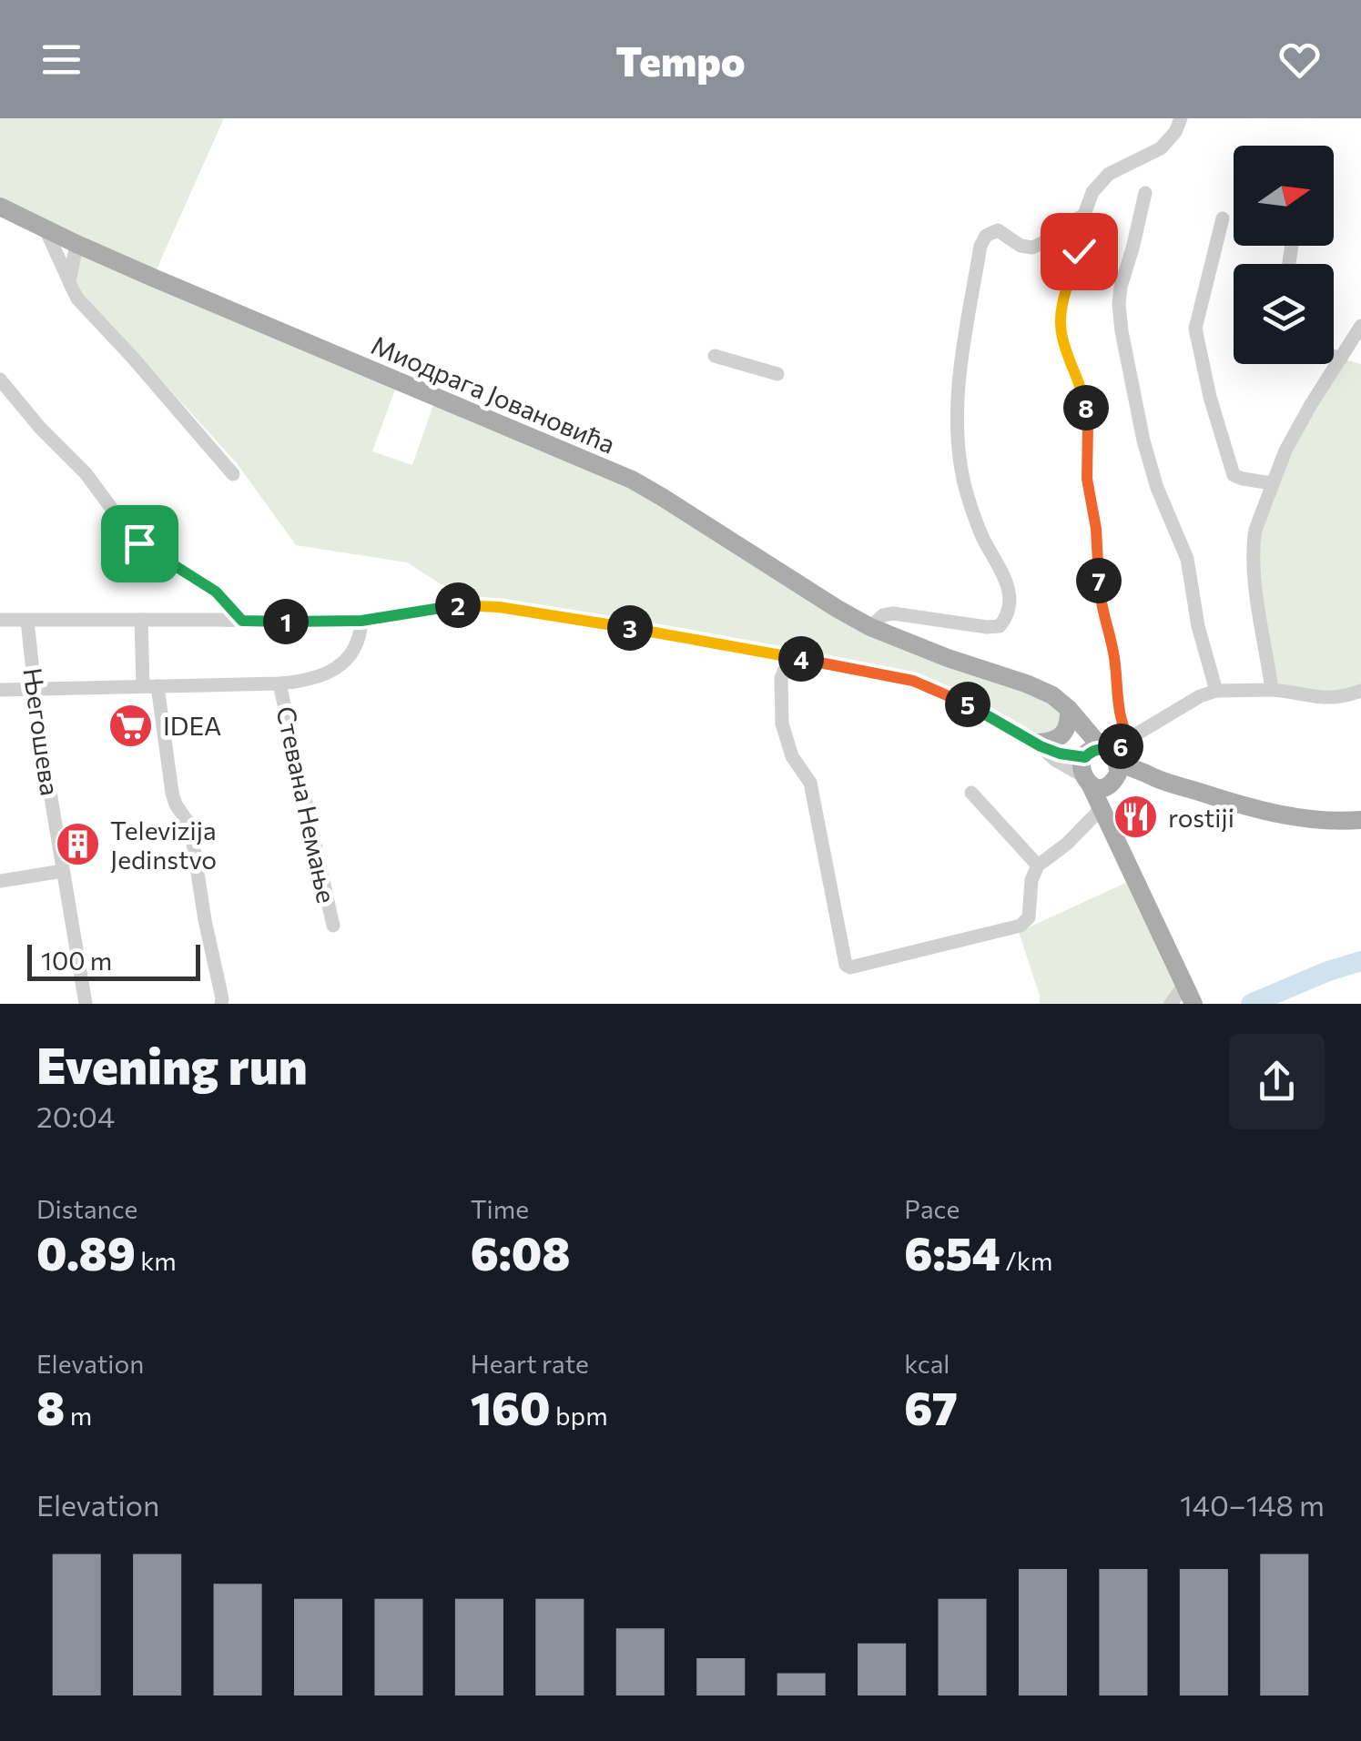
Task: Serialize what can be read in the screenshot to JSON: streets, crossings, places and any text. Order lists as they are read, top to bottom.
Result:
{
  "streets": {
    "main road": ["Миодрага Јовановића"],
    "street": ["Његошева", "Стевана Немање"]
  },
  "crossings": [
    ["Његошева", "Стевана Немање"]
  ],
  "places": {
    "supermarket": ["IDEA"],
    "restaurant": ["rostiji"],
    "building": ["Televizija Jedinstvo"]
  },
  "scale_bar": "100 m",
  "north": "right",
  "page": {
    "header": "Tempo",
    "pins": [
      "8",
      "7",
      "2",
      "1",
      "3",
      "4",
      "5",
      "6"
    ],
    "scale": "100 m",
    "heading": ["Evening run", "20:04"],
    "stats": [
      ["Distance", "0.89 km"],
      ["Time", "6:08"],
      ["Pace", "6:54 /km"],
      ["Elevation", "8 m"],
      ["Heart rate", "160 bpm"],
      ["kcal", "67"]
    ],
    "chart": ["Elevation", "140–148 m"]
  }
}
